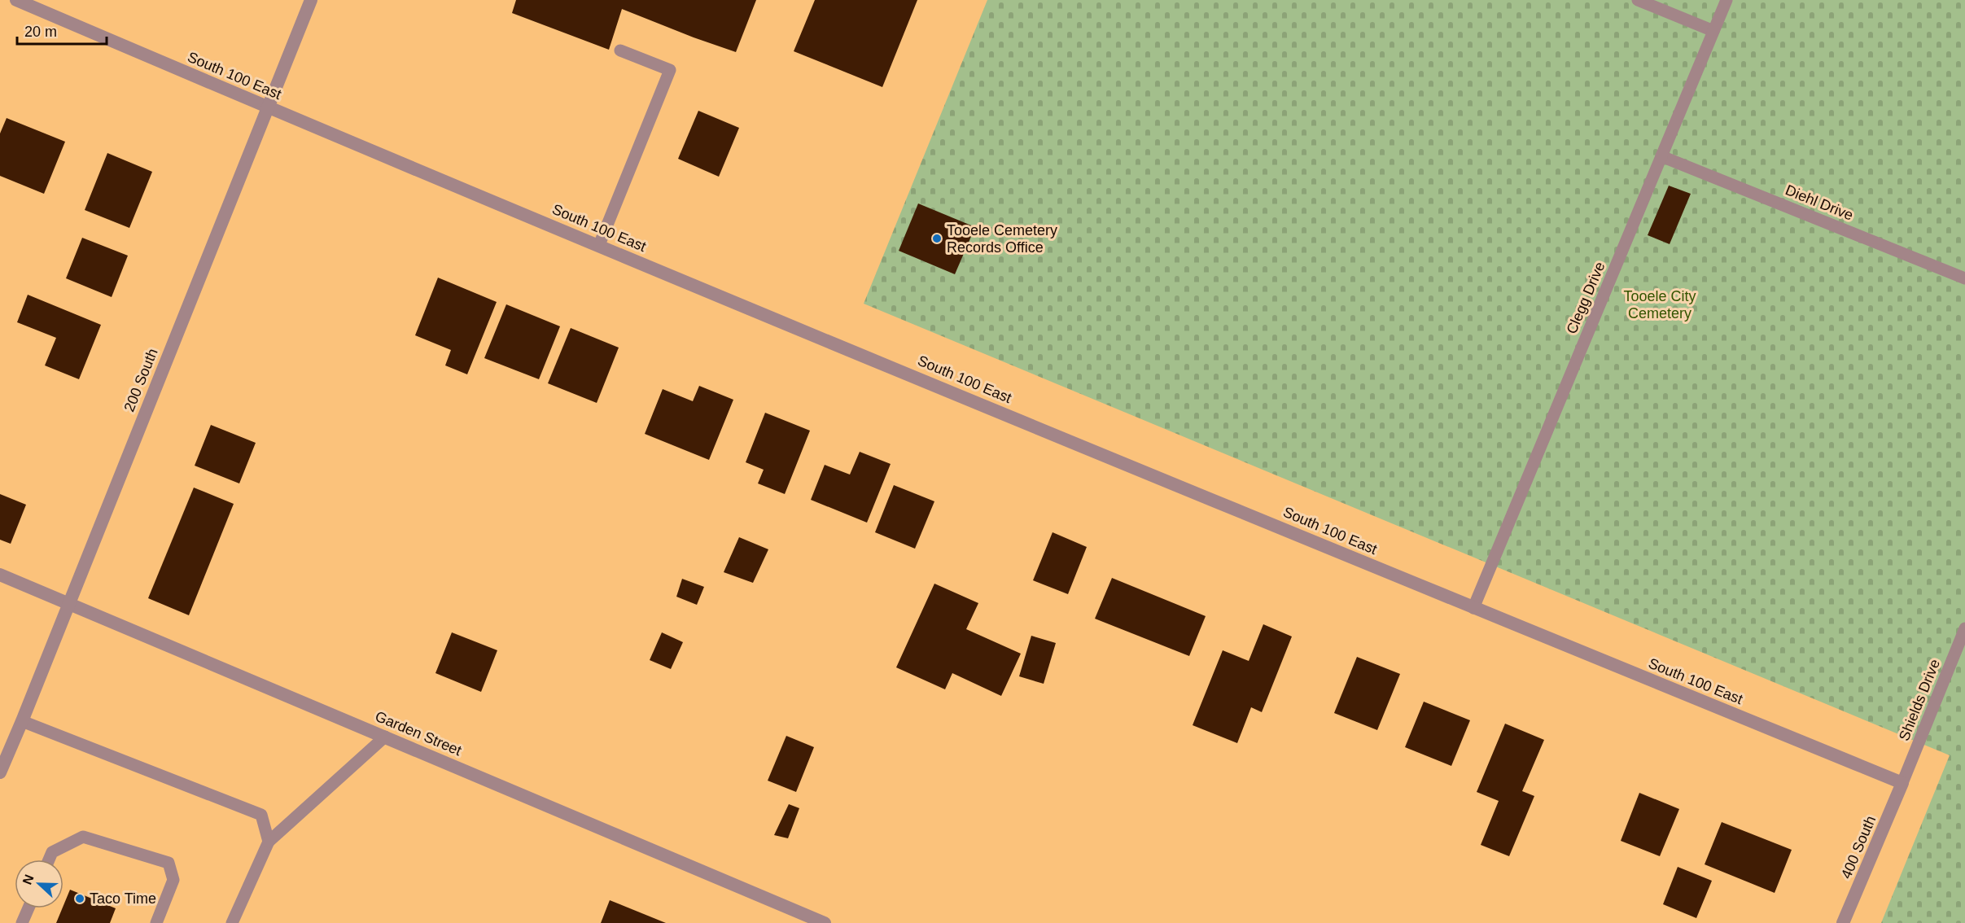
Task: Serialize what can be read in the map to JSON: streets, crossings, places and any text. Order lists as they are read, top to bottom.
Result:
{
  "streets": {
    "street": [
      "South 100 East",
      "200 South",
      "Garden Street",
      "400 South"
    ],
    "lane": ["Diehl Drive", "Clegg Drive", "Shields Drive"]
  },
  "crossings": [
    ["South 100 East", "Clegg Drive"],
    ["South 100 East", "200 South"],
    ["South 100 East", "Shields Drive"],
    ["South 100 East", "400 South"],
    ["Diehl Drive", "Clegg Drive"],
    ["200 South", "Garden Street"],
    ["Shields Drive", "400 South"]
  ],
  "parks": ["Tooele City Cemetery"],
  "places": ["Tooele Cemetery Records Office", "Taco Time"],
  "scale_bar": "20 m",
  "north": "left"
}
